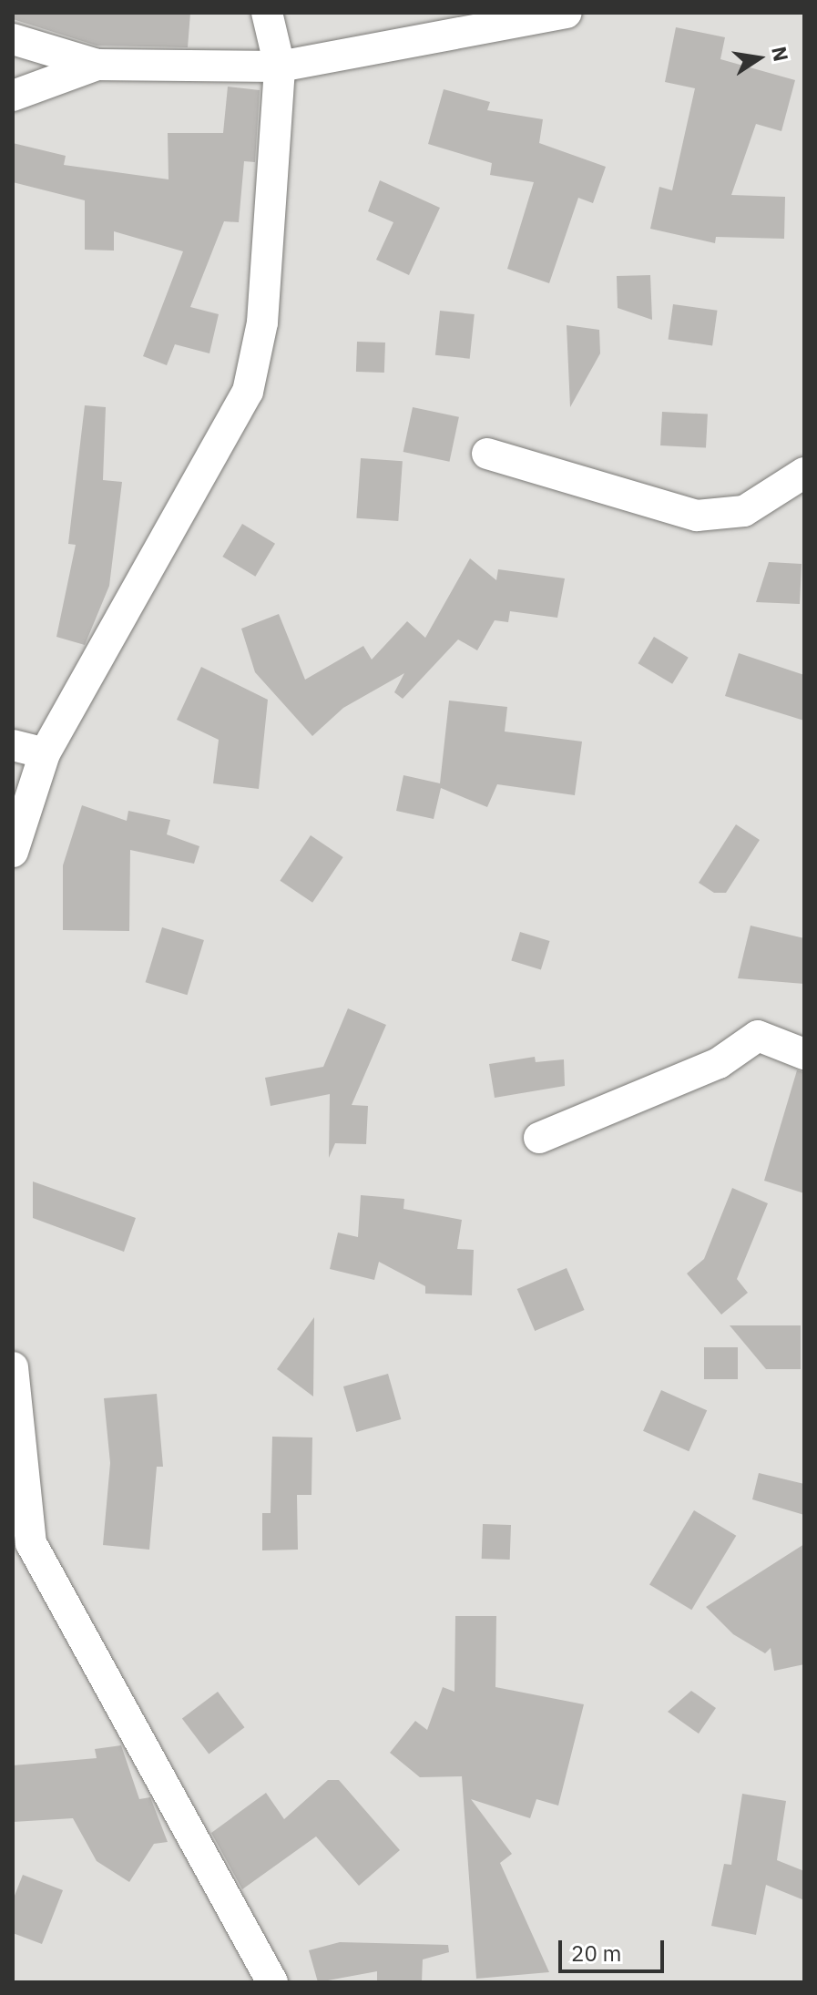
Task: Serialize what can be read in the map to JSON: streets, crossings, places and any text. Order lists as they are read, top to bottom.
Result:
{
  "scale_bar": "20 m",
  "north": "right"
}
